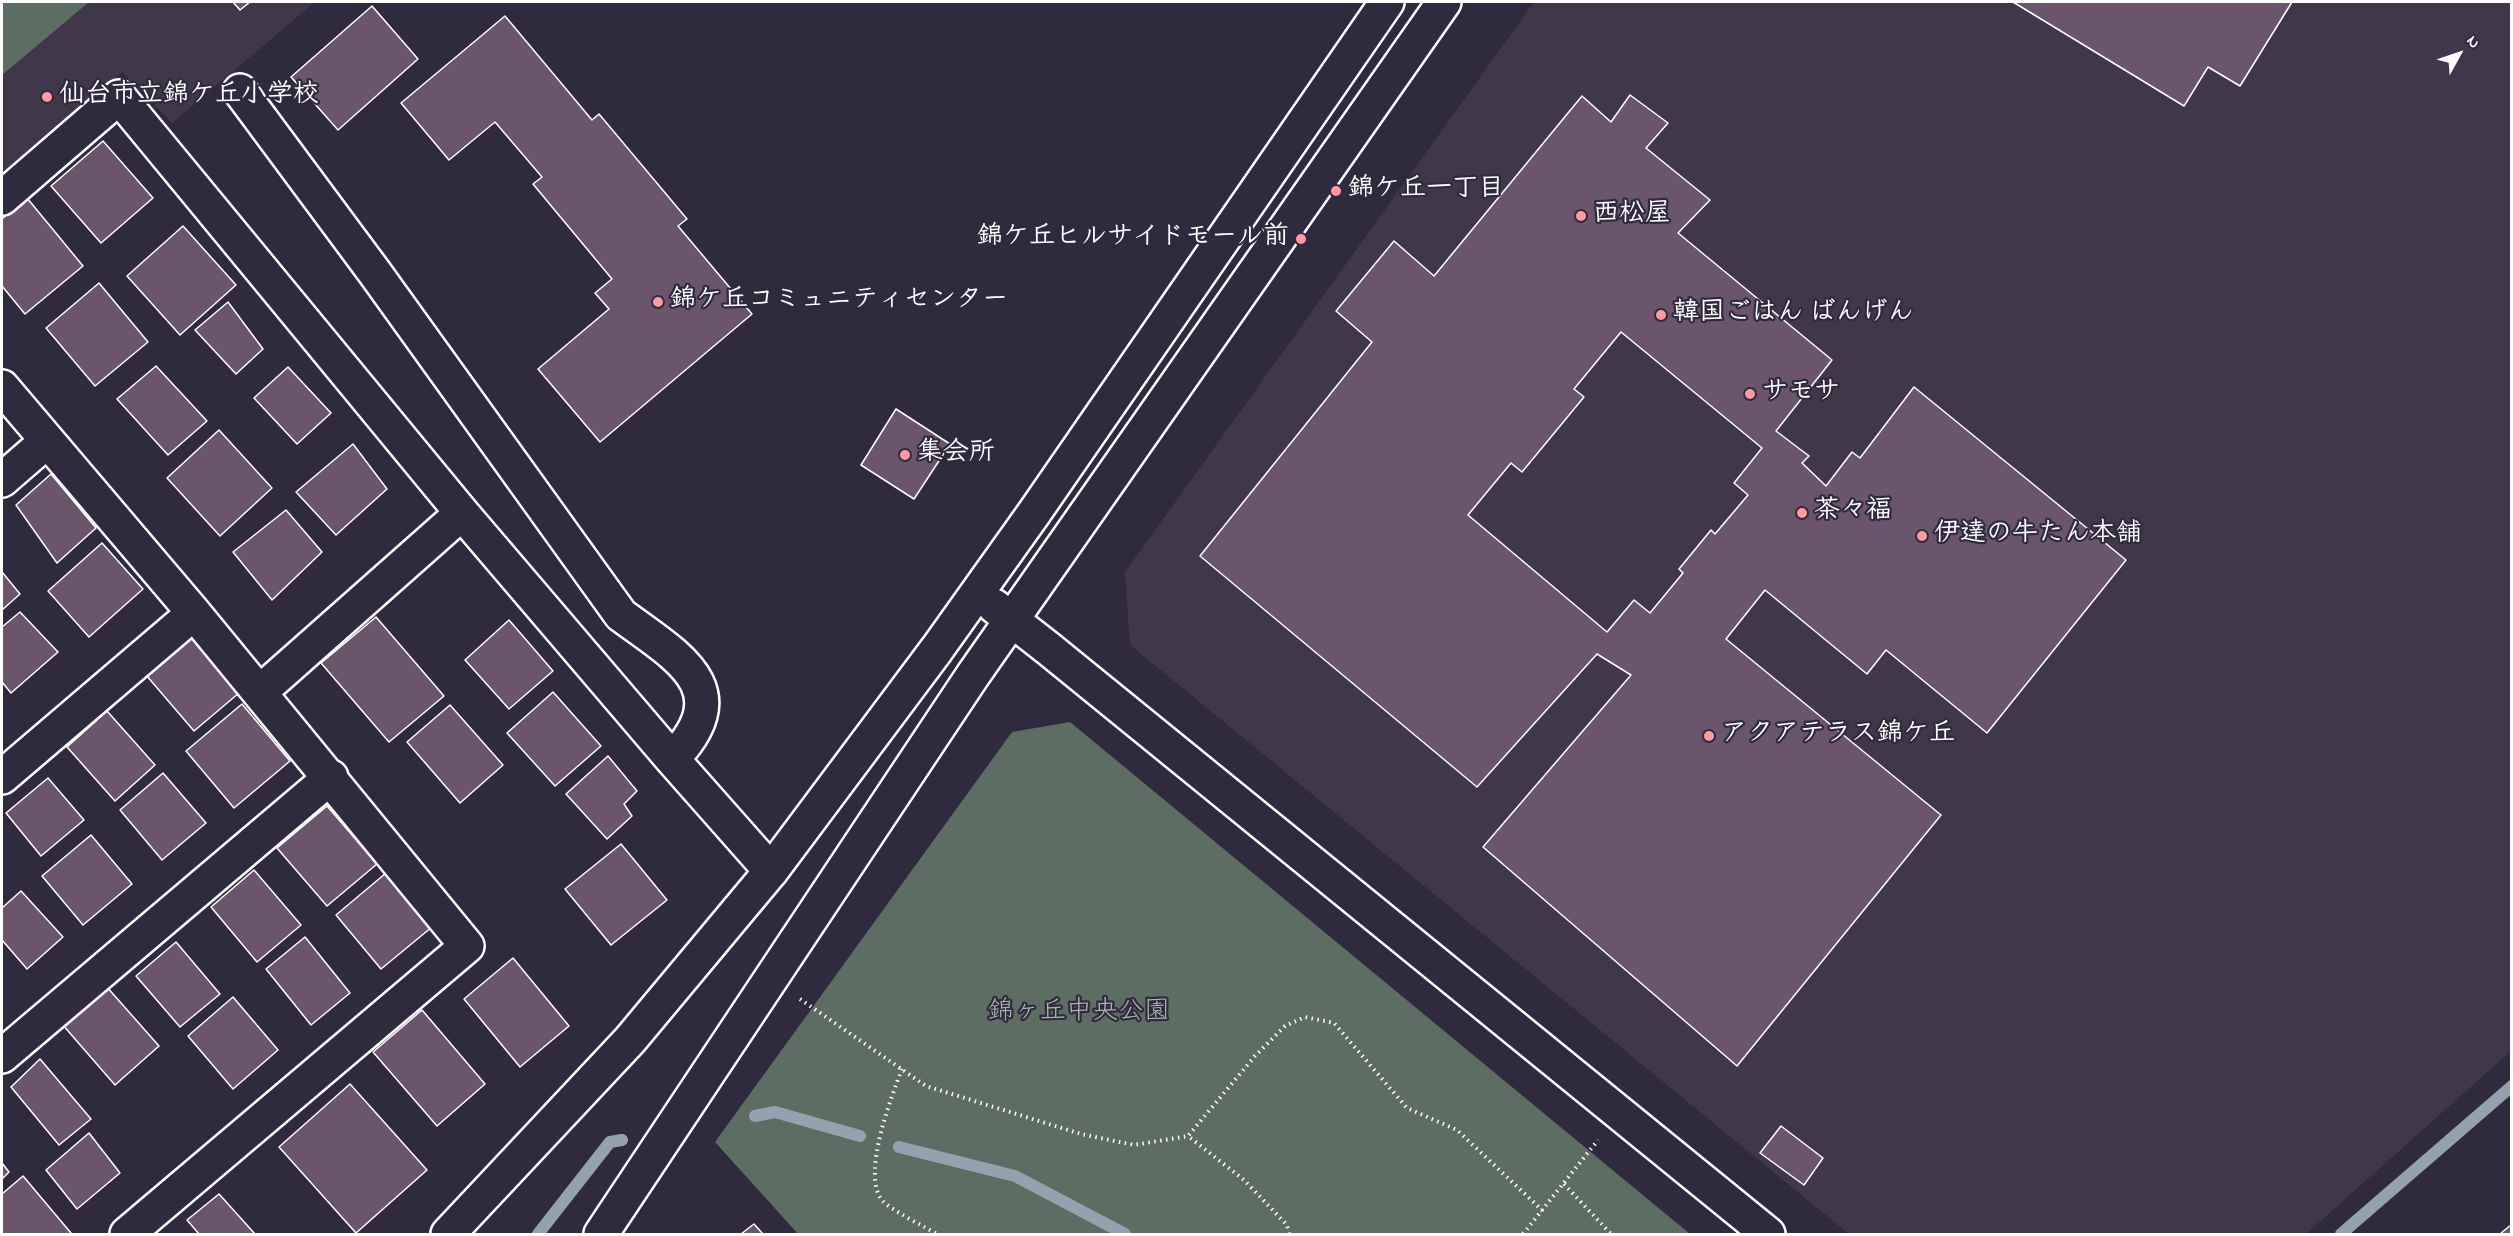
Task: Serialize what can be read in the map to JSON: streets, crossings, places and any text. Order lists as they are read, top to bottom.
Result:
{
  "parks": ["錦ヶ丘中央公園"],
  "places": [
    "仙台市立錦ケ丘小学校",
    "錦ケ丘一丁目",
    "西松屋",
    "錦ケ丘ヒルサイドモール前",
    "錦ケ丘コミュニティセンター",
    "韓国ごはん ばんげん",
    "サモサ",
    "集会所",
    "茶々福",
    "伊達の牛たん本舗",
    "アクアテラス錦ケ丘"
  ],
  "north": "top right"
}
